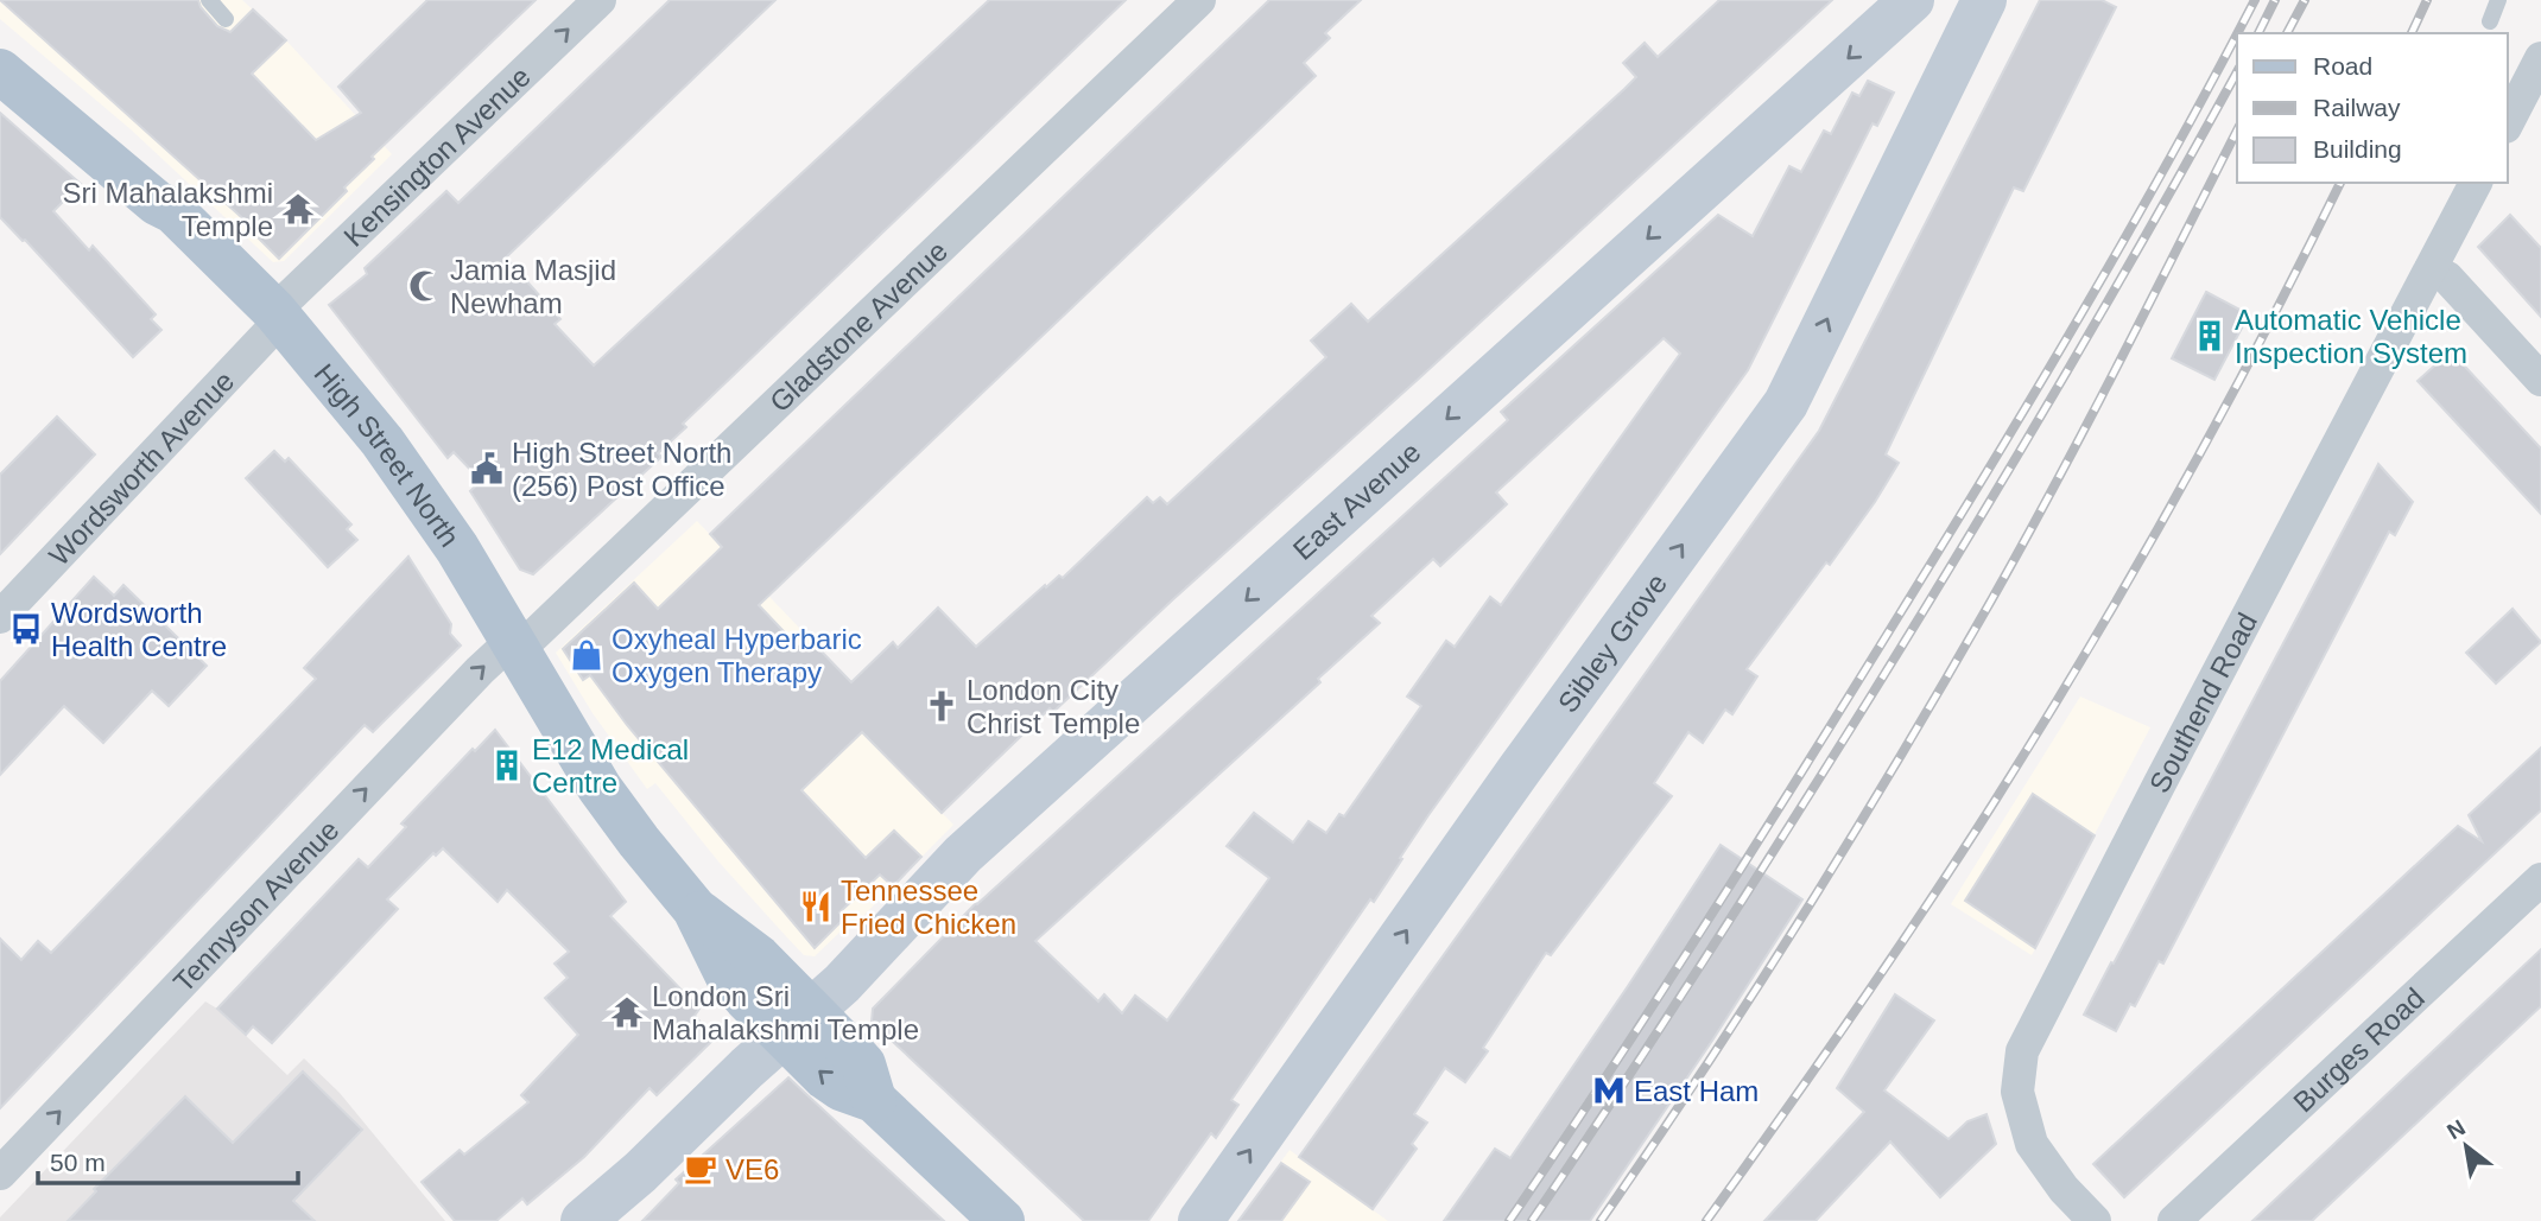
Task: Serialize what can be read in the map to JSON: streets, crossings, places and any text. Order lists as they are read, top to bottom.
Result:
{
  "streets": {
    "main road": ["High Street North", "East Avenue", "Sibley Grove"],
    "street": [
      "Kensington Avenue",
      "Gladstone Avenue",
      "Wordsworth Avenue",
      "Southend Road",
      "Tennyson Avenue",
      "Burges Road"
    ]
  },
  "crossings": [
    ["Kensington Avenue", "High Street North"],
    ["Kensington Avenue", "Wordsworth Avenue"],
    ["Gladstone Avenue", "High Street North"],
    ["Gladstone Avenue", "Tennyson Avenue"],
    ["High Street North", "Wordsworth Avenue"],
    ["High Street North", "East Avenue"],
    ["High Street North", "Tennyson Avenue"]
  ],
  "one_way": [
    "Kensington Avenue",
    "East Avenue",
    "Sibley Grove",
    "Tennyson Avenue"
  ],
  "places": {
    "temple": ["Sri Mahalakshmi Temple", "London Sri Mahalakshmi Temple"],
    "mosque": ["Jamia Masjid Newham"],
    "building": ["Automatic Vehicle Inspection System", "E12 Medical Centre"],
    "public building": ["High Street North (256) Post Office"],
    "bus stop": ["Wordsworth Health Centre"],
    "shop": ["Oxyheal Hyperbaric Oxygen Therapy"],
    "church": ["London City Christ Temple"],
    "restaurant": ["Tennessee Fried Chicken"],
    "metro station": ["East Ham"],
    "cafe": ["VE6"]
  },
  "legend": ["Road", "Railway", "Building"],
  "scale_bar": "50 m",
  "north": "top left"
}
